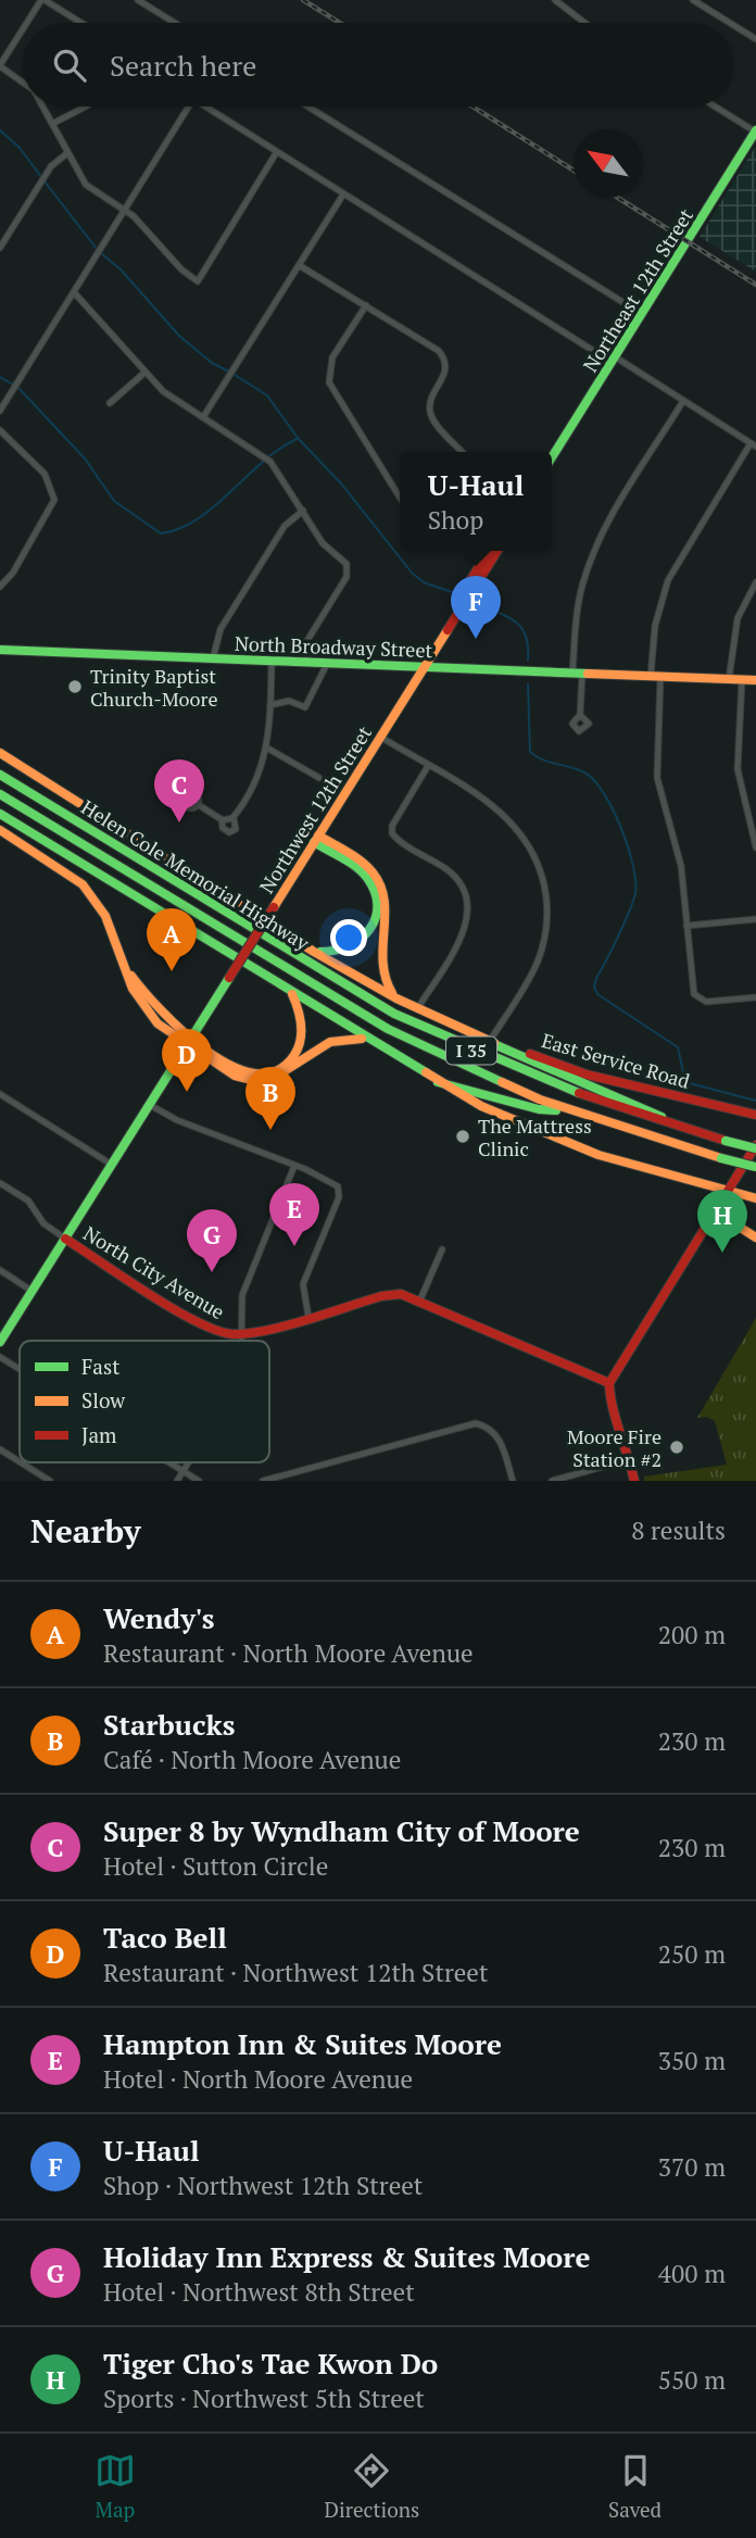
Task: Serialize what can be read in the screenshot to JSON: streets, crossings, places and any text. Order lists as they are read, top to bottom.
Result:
{
  "streets": {
    "main road": [
      "Northeast 12th Street",
      "North Broadway Street",
      "Northwest 12th Street",
      "Helen Cole Memorial Highway",
      "I 35",
      "East Service Road",
      "North City Avenue"
    ]
  },
  "crossings": [
    ["North Broadway Street", "Northwest 12th Street"],
    ["Northwest 12th Street", "North City Avenue"]
  ],
  "places": ["Trinity Baptist Church-Moore", "The Mattress Clinic", "Moore Fire Station #2"],
  "legend": ["Fast", "Slow", "Jam"],
  "north": "top left",
  "page": {
    "search": "Search here",
    "popup": ["U-Haul", "Shop"],
    "pins": [
      "F",
      "C",
      "A",
      "D",
      "B",
      "E",
      "H",
      "G"
    ],
    "heading": ["Nearby", "8 results"],
    "list": [
      {
        "mark": "A",
        "name": "Wendy's",
        "note": "Restaurant · North Moore Avenue",
        "value": "200 m"
      },
      {
        "mark": "B",
        "name": "Starbucks",
        "note": "Café · North Moore Avenue",
        "value": "230 m"
      },
      {
        "mark": "C",
        "name": "Super 8 by Wyndham City of Moore",
        "note": "Hotel · Sutton Circle",
        "value": "230 m"
      },
      {
        "mark": "D",
        "name": "Taco Bell",
        "note": "Restaurant · Northwest 12th Street",
        "value": "250 m"
      },
      {
        "mark": "E",
        "name": "Hampton Inn & Suites Moore",
        "note": "Hotel · North Moore Avenue",
        "value": "350 m"
      },
      {
        "mark": "F",
        "name": "U-Haul",
        "note": "Shop · Northwest 12th Street",
        "value": "370 m"
      },
      {
        "mark": "G",
        "name": "Holiday Inn Express & Suites Moore",
        "note": "Hotel · Northwest 8th Street",
        "value": "400 m"
      },
      {
        "mark": "H",
        "name": "Tiger Cho's Tae Kwon Do",
        "note": "Sports · Northwest 5th Street",
        "value": "550 m"
      }
    ],
    "nav": ["Map", "Directions", "Saved"]
  }
}
